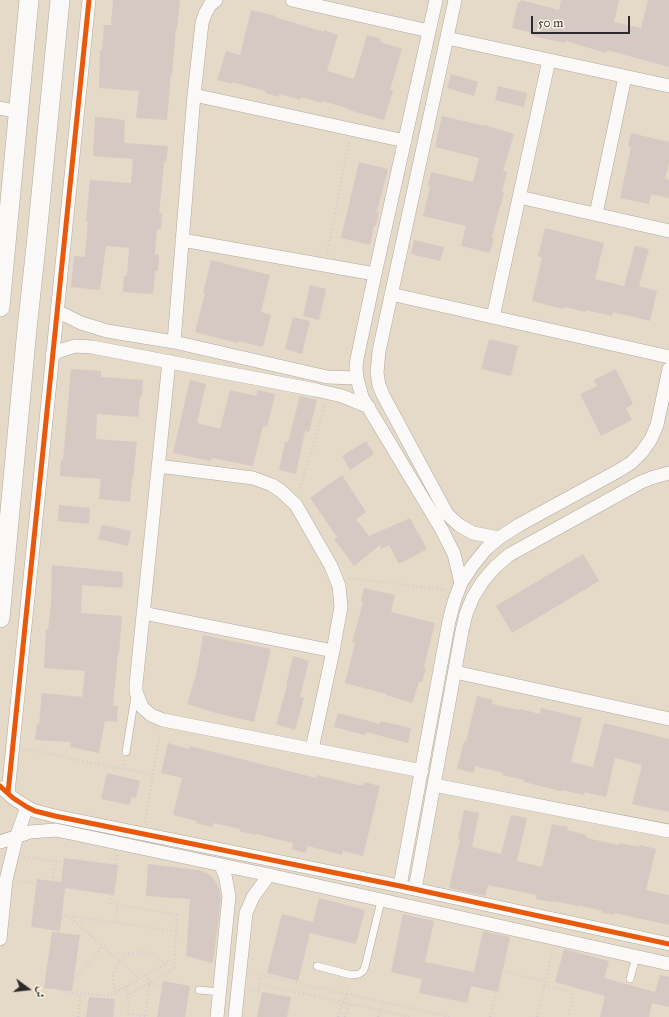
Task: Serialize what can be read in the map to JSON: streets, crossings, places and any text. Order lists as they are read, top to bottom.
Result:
{
  "scale_bar": "50 m",
  "north": "right"
}
